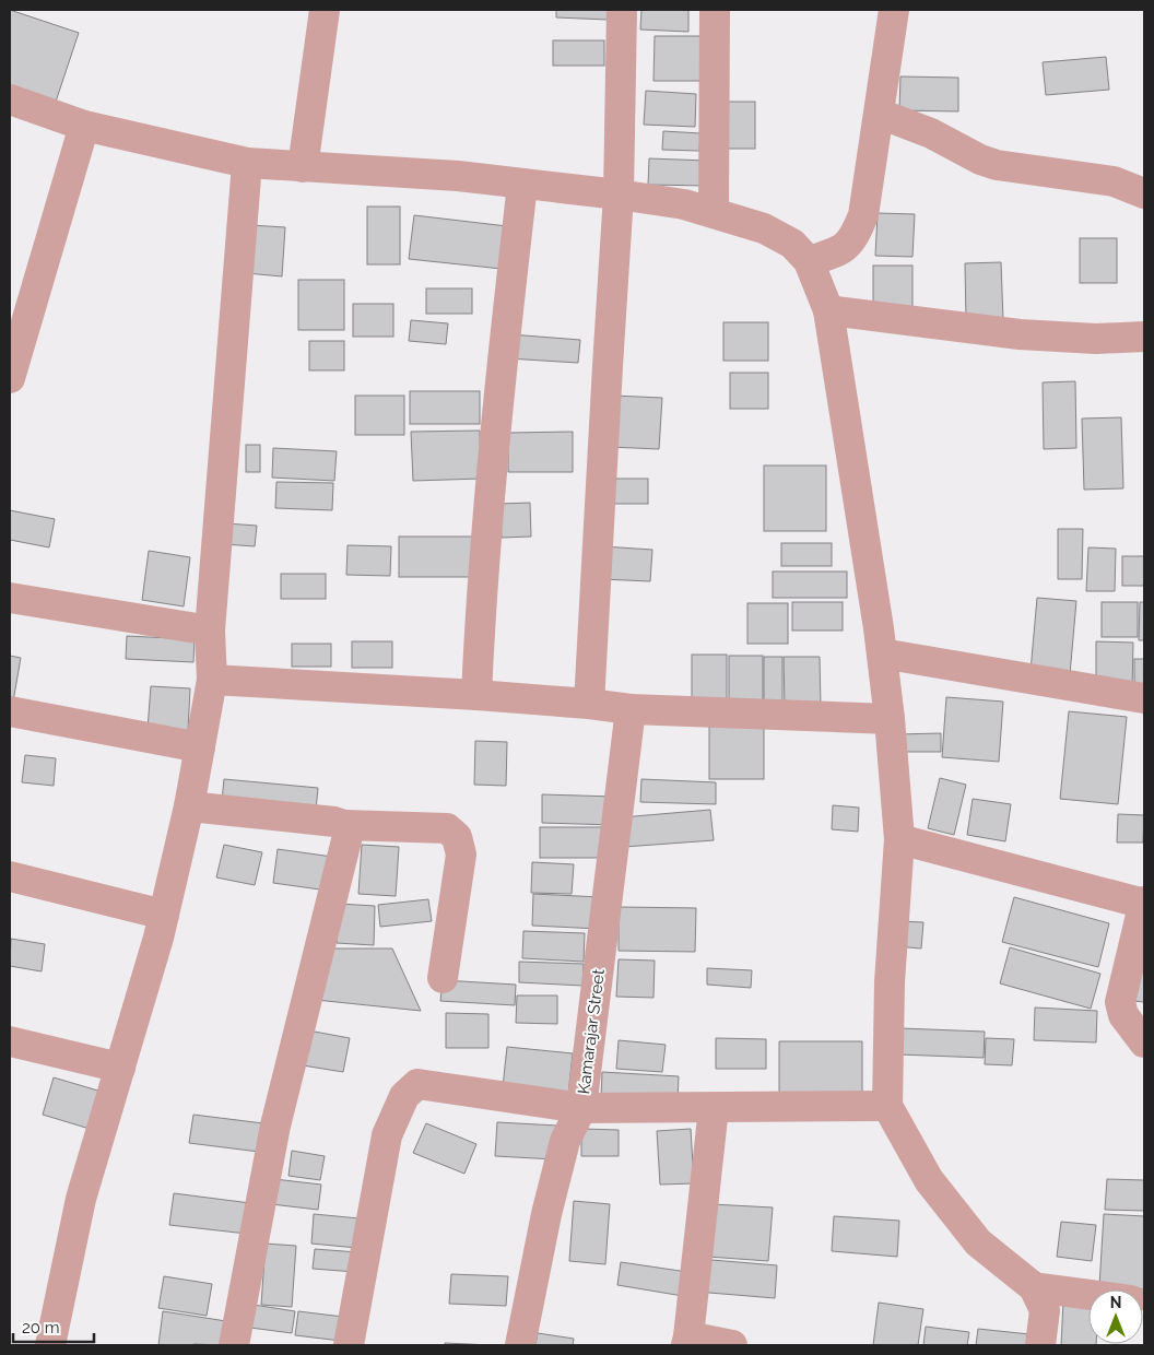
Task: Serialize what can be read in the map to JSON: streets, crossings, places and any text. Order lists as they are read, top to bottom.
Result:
{
  "streets": {
    "street": ["Kamarajar Street"]
  },
  "scale_bar": "20 m",
  "north": "top"
}
